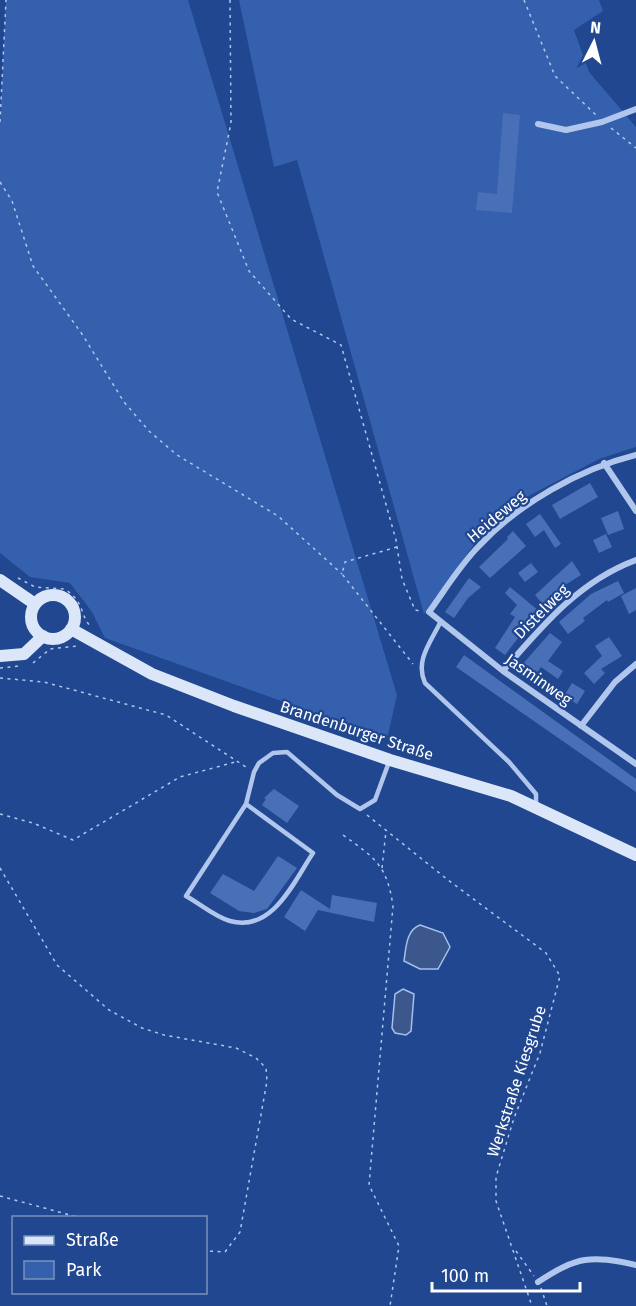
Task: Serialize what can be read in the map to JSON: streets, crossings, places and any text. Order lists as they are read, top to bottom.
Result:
{
  "streets": {
    "street": [
      "Heideweg",
      "Distelweg",
      "Jasminweg",
      "Brandenburger Straße"
    ],
    "path": ["Werkstraße Kiesgrube"]
  },
  "crossings": [
    ["Heideweg", "Jasminweg"],
    ["Distelweg", "Jasminweg"]
  ],
  "legend": ["Straße", "Park"],
  "scale_bar": "100 m",
  "north": "top"
}
